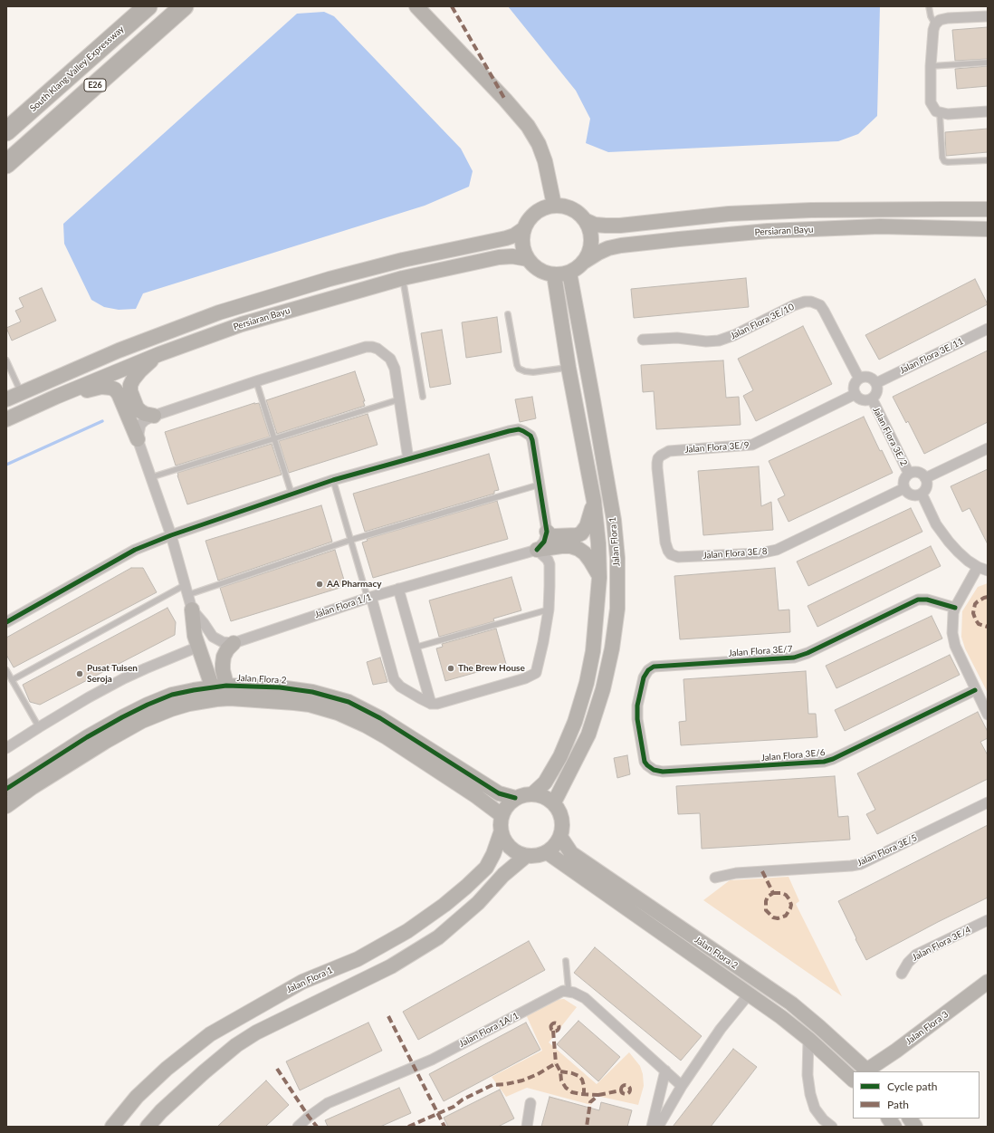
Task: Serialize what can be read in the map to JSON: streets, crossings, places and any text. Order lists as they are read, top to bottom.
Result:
{
  "streets": {
    "highway": ["South Klang Valley Expressway", "E26"],
    "street": [
      "Persiaran Bayu",
      "Jalan Flora 3E/10",
      "Jalan Flora 3E/11",
      "Jalan Flora 3E/2",
      "Jalan Flora 3E/9",
      "Jalan Flora 1",
      "Jalan Flora 3E/8",
      "Jalan Flora 1/1",
      "Jalan Flora 3E/7",
      "Jalan Flora 2",
      "Jalan Flora 3E/6",
      "Jalan Flora 3E/5",
      "Jalan Flora 3E/4",
      "Jalan Flora 3",
      "Jalan Flora 1A/1"
    ]
  },
  "crossings": [
    ["Persiaran Bayu", "Jalan Flora 1"],
    ["Jalan Flora 3E/10", "Jalan Flora 3E/11"],
    ["Jalan Flora 3E/10", "Jalan Flora 3E/2"],
    ["Jalan Flora 3E/10", "Jalan Flora 3E/9"],
    ["Jalan Flora 3E/11", "Jalan Flora 3E/2"],
    ["Jalan Flora 3E/11", "Jalan Flora 3E/9"],
    ["Jalan Flora 3E/2", "Jalan Flora 3E/9"],
    ["Jalan Flora 3E/2", "Jalan Flora 3E/8"],
    ["Jalan Flora 3E/9", "Jalan Flora 3E/8"],
    ["Jalan Flora 1", "Jalan Flora 2"],
    ["Jalan Flora 3E/7", "Jalan Flora 3E/6"],
    ["Jalan Flora 2", "Jalan Flora 3"]
  ],
  "places": ["AA Pharmacy", "The Brew House", "Pusat Tuisen Seroja"],
  "legend": ["Cycle path", "Path"]
}
